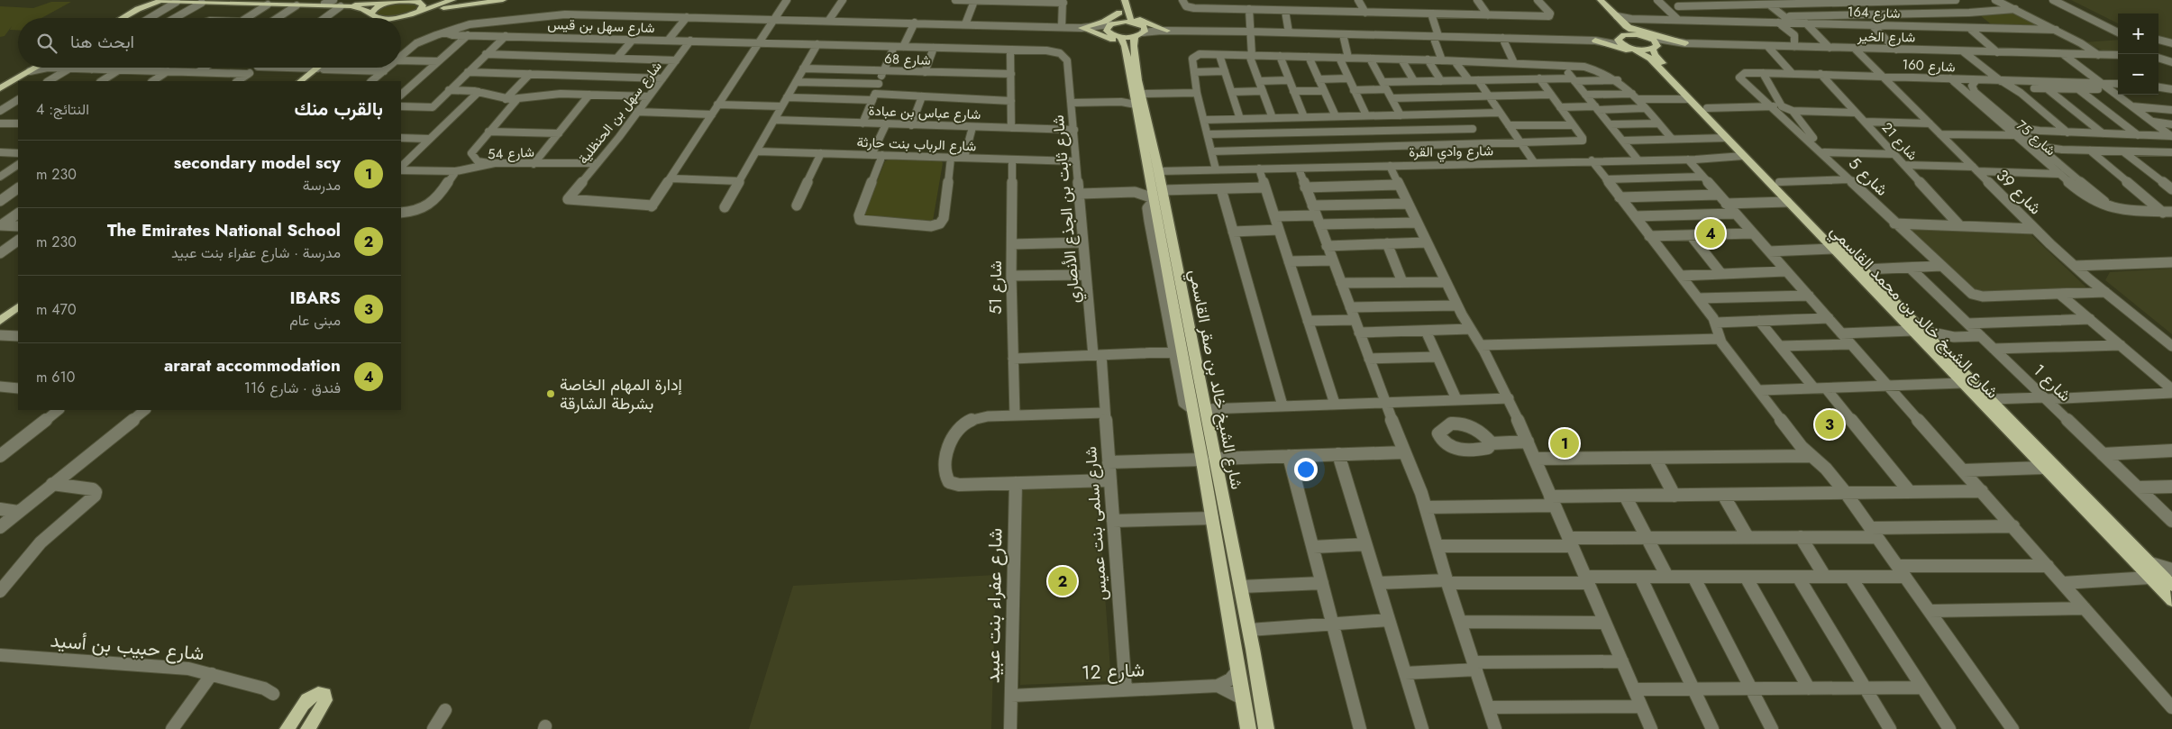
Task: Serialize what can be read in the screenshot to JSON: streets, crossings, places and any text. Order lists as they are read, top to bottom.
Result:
{
  "streets": {
    "main road": ["شارع الشيخ خالد بن محمد القاسمي", "شارع الشيخ خالد بن صقر القاسمي"],
    "street": [
      "شارع 164",
      "شارع سهل بن قيس",
      "شارع الخير",
      "شارع 68",
      "شارع 160",
      "شارع سهل بن الحنظلية",
      "شارع عباس بن عبادة",
      "شارع 75",
      "شارع 21",
      "شارع الرباب بنت حارثة",
      "شارع وادي القرة",
      "شارع 54",
      "شارع 5",
      "شارع 39",
      "شارع ثابت بن الجذع الأنصاري",
      "شارع 51",
      "شارع 1",
      "شارع سلمى بنت عميس",
      "شارع عفراء بنت عبيد",
      "شارع حبيب بن أسيد",
      "شارع 12"
    ]
  },
  "crossings": [
    ["شارع سهل بن قيس", "شارع سهل بن الحنظلية"],
    ["شارع سهل بن قيس", "شارع ثابت بن الجذع الأنصاري"],
    ["شارع الخير", "شارع 39"],
    ["شارع الخير", "شارع الشيخ خالد بن محمد القاسمي"],
    ["شارع 160", "شارع 75"],
    ["شارع 160", "شارع 21"],
    ["شارع 160", "شارع 5"],
    ["شارع 160", "شارع 39"],
    ["شارع سهل بن الحنظلية", "شارع 54"],
    ["شارع عباس بن عبادة", "شارع ثابت بن الجذع الأنصاري"],
    ["شارع الرباب بنت حارثة", "شارع ثابت بن الجذع الأنصاري"],
    ["شارع الرباب بنت حارثة", "شارع 51"],
    ["شارع وادي القرة", "شارع الشيخ خالد بن محمد القاسمي"],
    ["شارع وادي القرة", "شارع الشيخ خالد بن صقر القاسمي"],
    ["شارع ثابت بن الجذع الأنصاري", "شارع سلمى بنت عميس"],
    ["شارع الشيخ خالد بن صقر القاسمي", "شارع 12"],
    ["شارع سلمى بنت عميس", "شارع 12"],
    ["شارع عفراء بنت عبيد", "شارع 12"]
  ],
  "places": ["إدارة المهام الخاصة بشرطة الشارقة"],
  "page": {
    "map_buttons": ["+", "−"],
    "search": "ابحث هنا",
    "heading": ["بالقرب منك", "النتائج: 4"],
    "list": [
      {
        "mark": "1",
        "name": "secondary model scy",
        "note": "مدرسة",
        "value": "230 m"
      },
      {
        "mark": "2",
        "name": "The Emirates National School",
        "note": "مدرسة · شارع عفراء بنت عبيد",
        "value": "230 m"
      },
      {
        "mark": "3",
        "name": "IBARS",
        "note": "مبنى عام",
        "value": "470 m"
      },
      {
        "mark": "4",
        "name": "ararat accommodation",
        "note": "فندق · شارع 116",
        "value": "610 m"
      }
    ],
    "pins": [
      "4",
      "3",
      "1",
      "2"
    ]
  }
}
